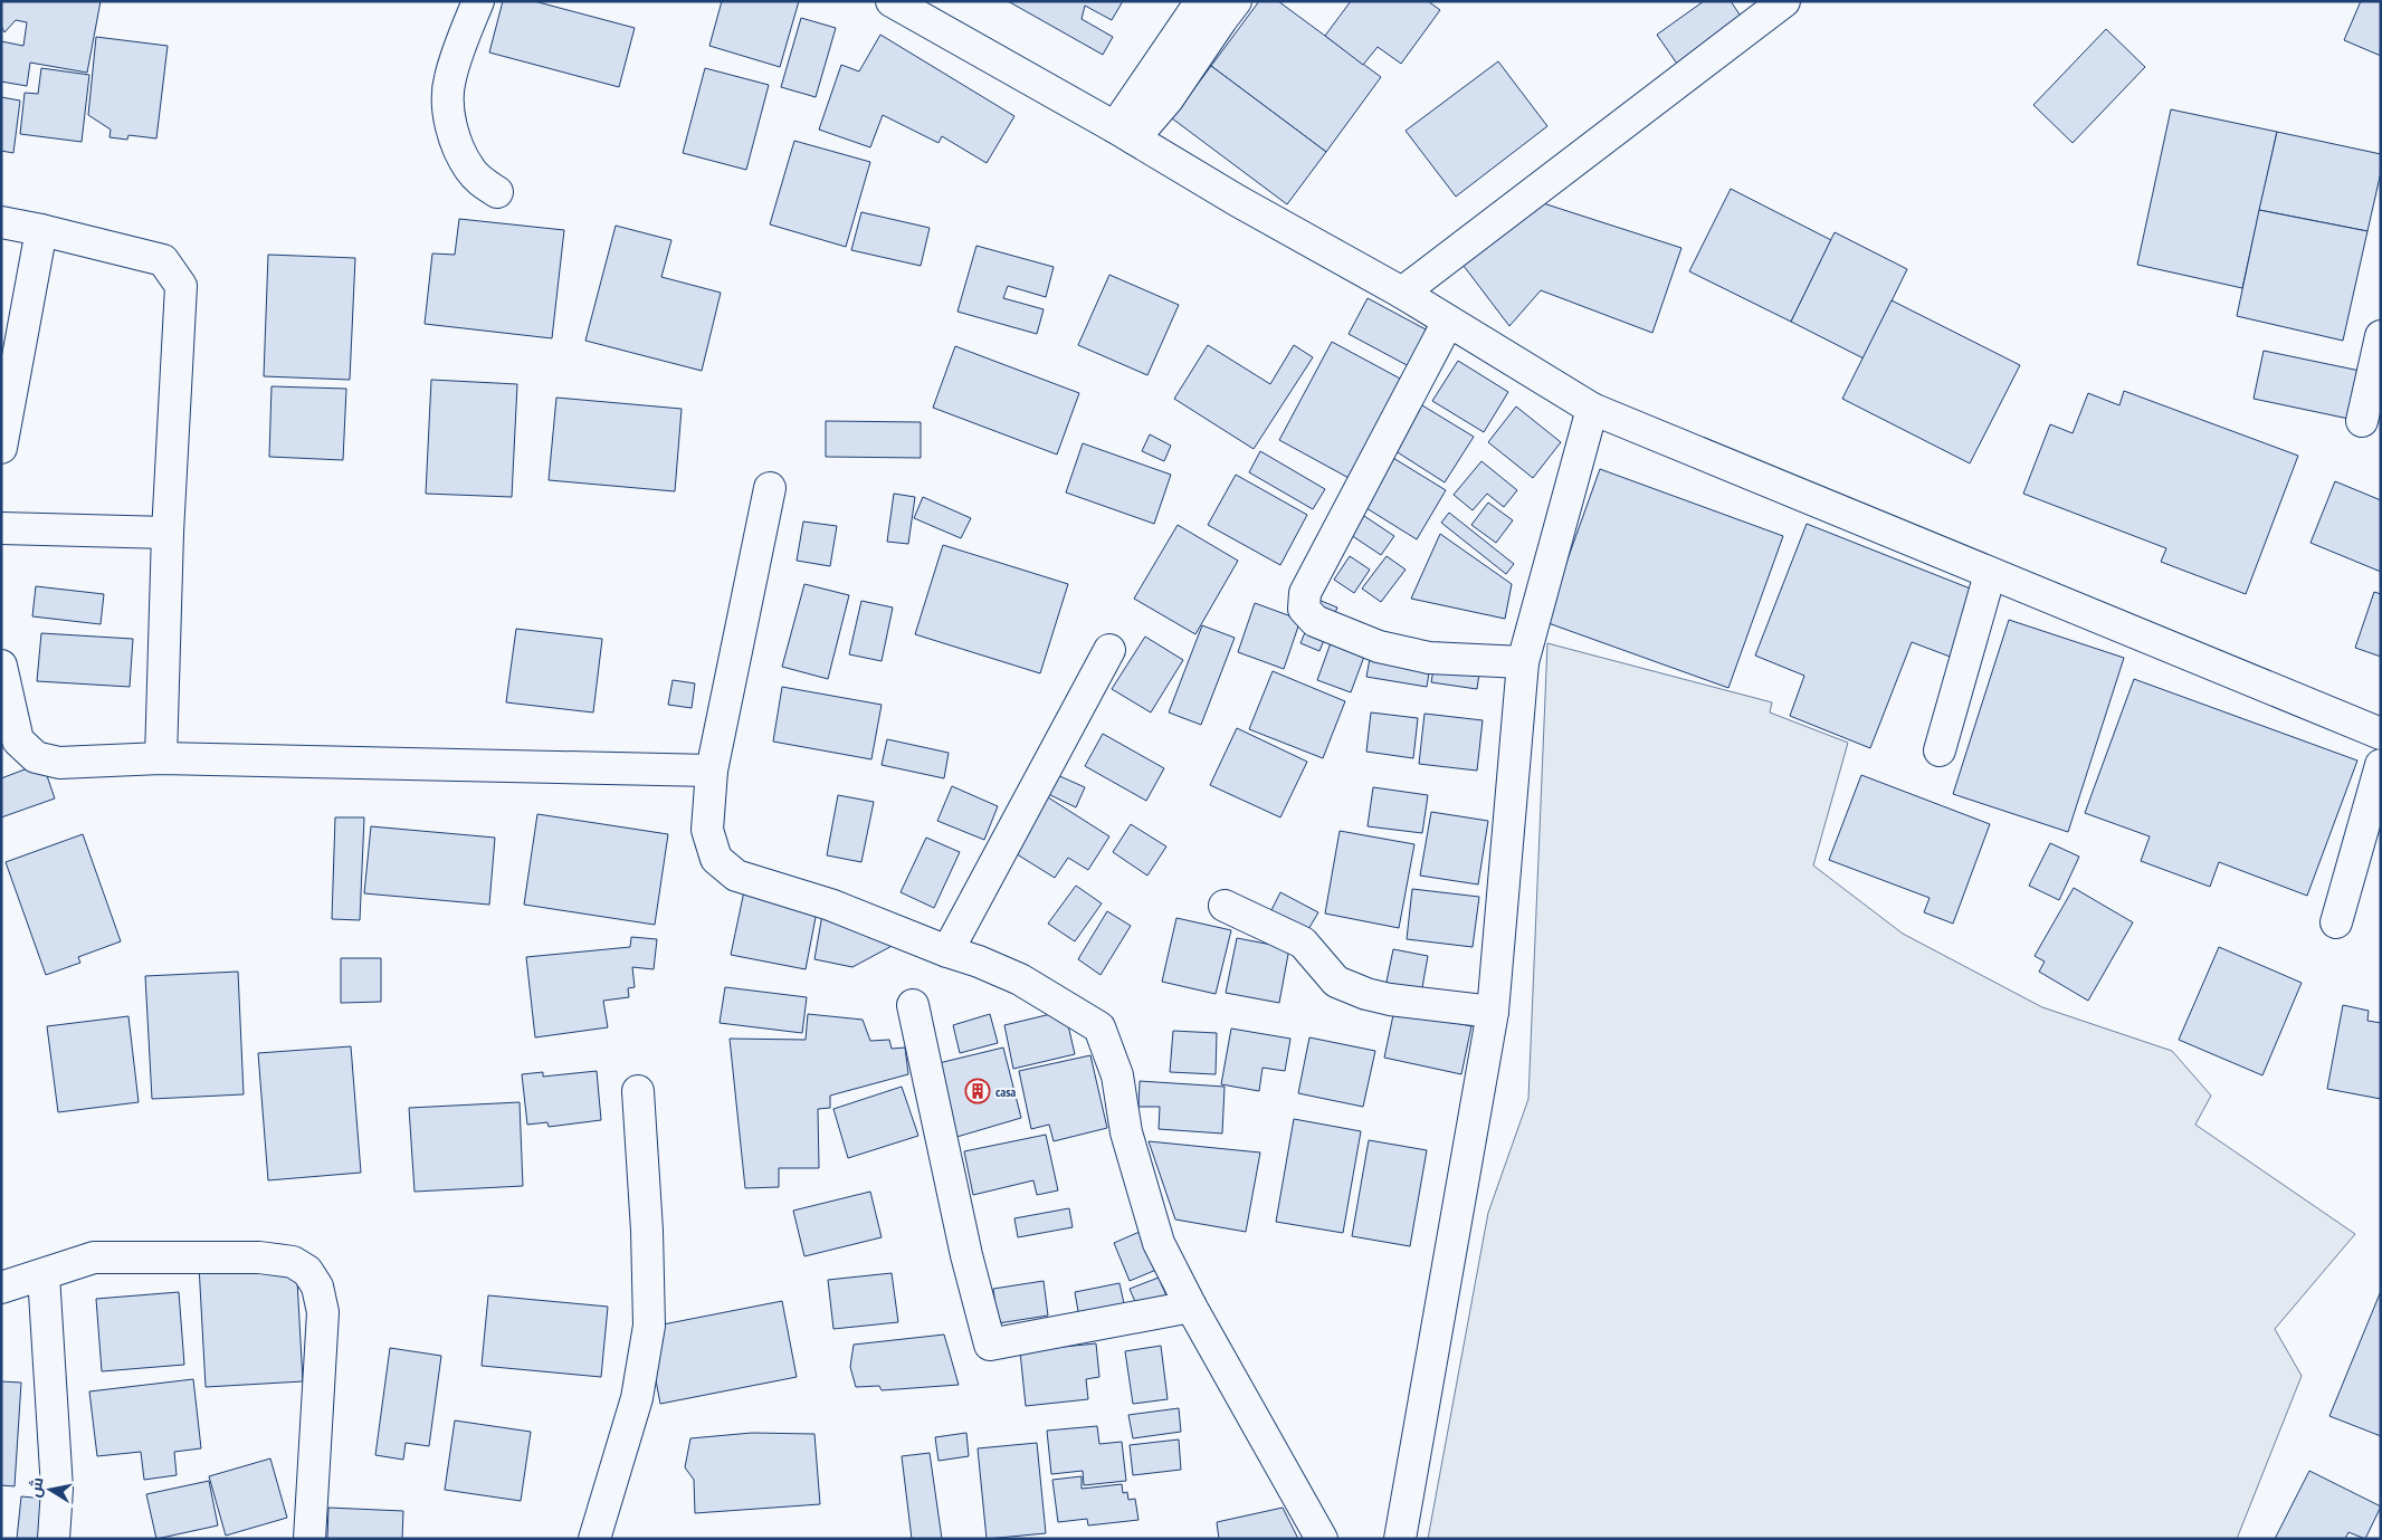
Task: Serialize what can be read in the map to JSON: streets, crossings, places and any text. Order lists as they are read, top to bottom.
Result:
{
  "places": {
    "building": ["casa"]
  },
  "north": "left"
}
